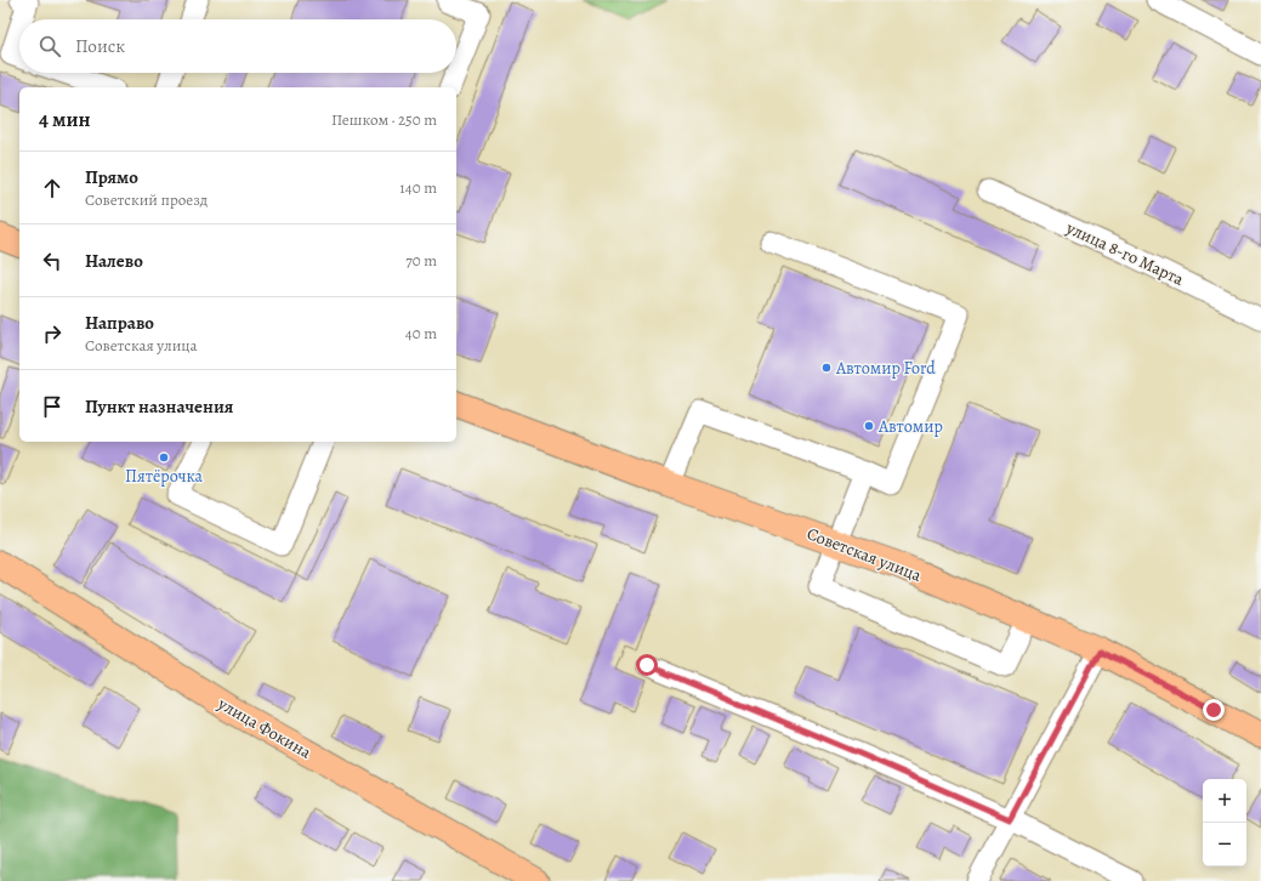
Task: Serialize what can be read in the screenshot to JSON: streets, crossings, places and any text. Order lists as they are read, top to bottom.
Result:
{
  "streets": {
    "main road": ["Советская улица", "улица Фокина"],
    "street": ["улица 8-го Марта"]
  },
  "places": ["Автомир Ford", "Автомир", "Пятёрочка"],
  "page": {
    "search": "Поиск",
    "heading": ["4 мин", "Пешком · 250 m"],
    "list": [
      ["Прямо", "Советский проезд", "140 m"],
      ["Налево", "70 m"],
      ["Направо", "Советская улица", "40 m"],
      "Пункт назначения"
    ],
    "map_buttons": ["+", "−"]
  }
}
